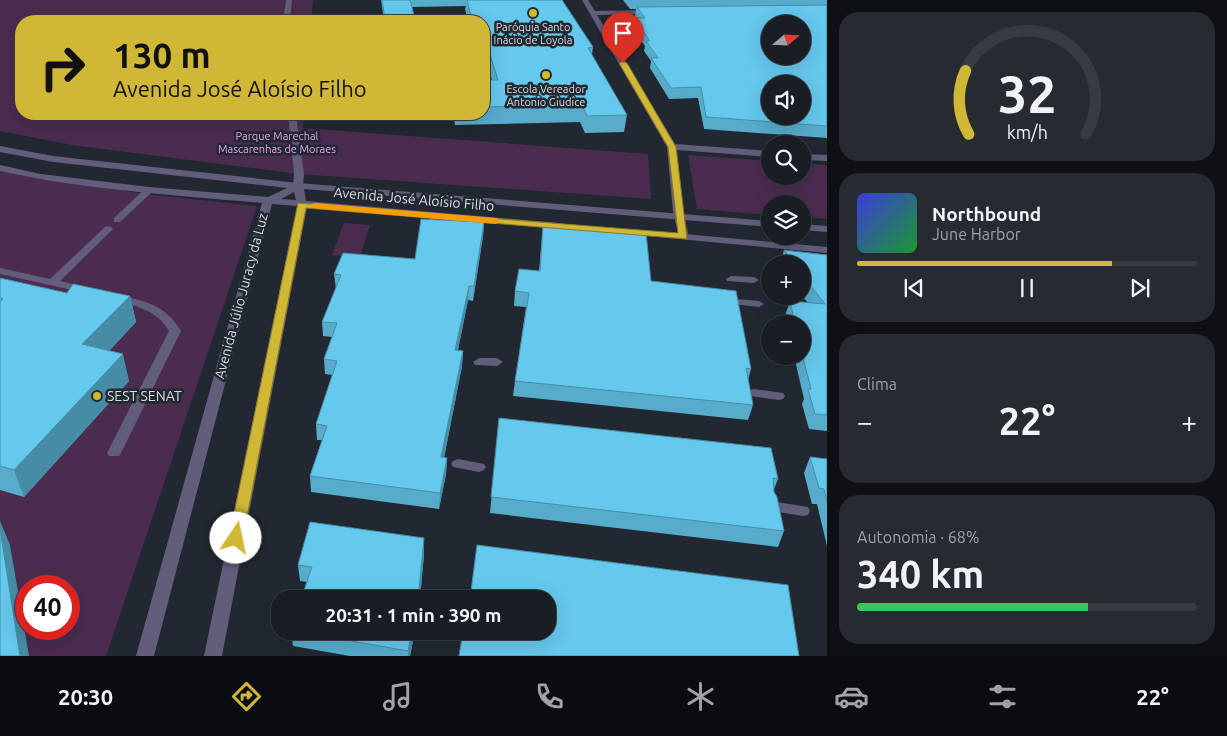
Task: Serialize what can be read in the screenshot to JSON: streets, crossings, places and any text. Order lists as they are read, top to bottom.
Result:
{
  "streets": {
    "street": ["Avenida José Aloísio Filho", "Avenida Júlio Juracy da Luz"]
  },
  "crossings": [
    ["Avenida José Aloísio Filho", "Avenida Júlio Juracy da Luz"]
  ],
  "parks": ["Parque Marechal Mascarenhas de Moraes"],
  "places": ["Paróquia Santo Inácio de Loyola", "Escola Vereador Antonio Giudice", "SEST SENAT"],
  "north": "right",
  "page": {
    "map_buttons": ["+", "−"],
    "turn": ["130 m", "Avenida José Aloísio Filho"],
    "song": ["Northbound", "June Harbor"],
    "tile": [
      "Clima",
      ["Autonomia · 68%", "340 km"]
    ],
    "heat": ["−", "22°", "+"],
    "limit": "40",
    "trip": "20:31 · 1 min · 390 m",
    "tabs": ["20:30", "22°"],
    "gauge": ["32", "km/h"]
  }
}
